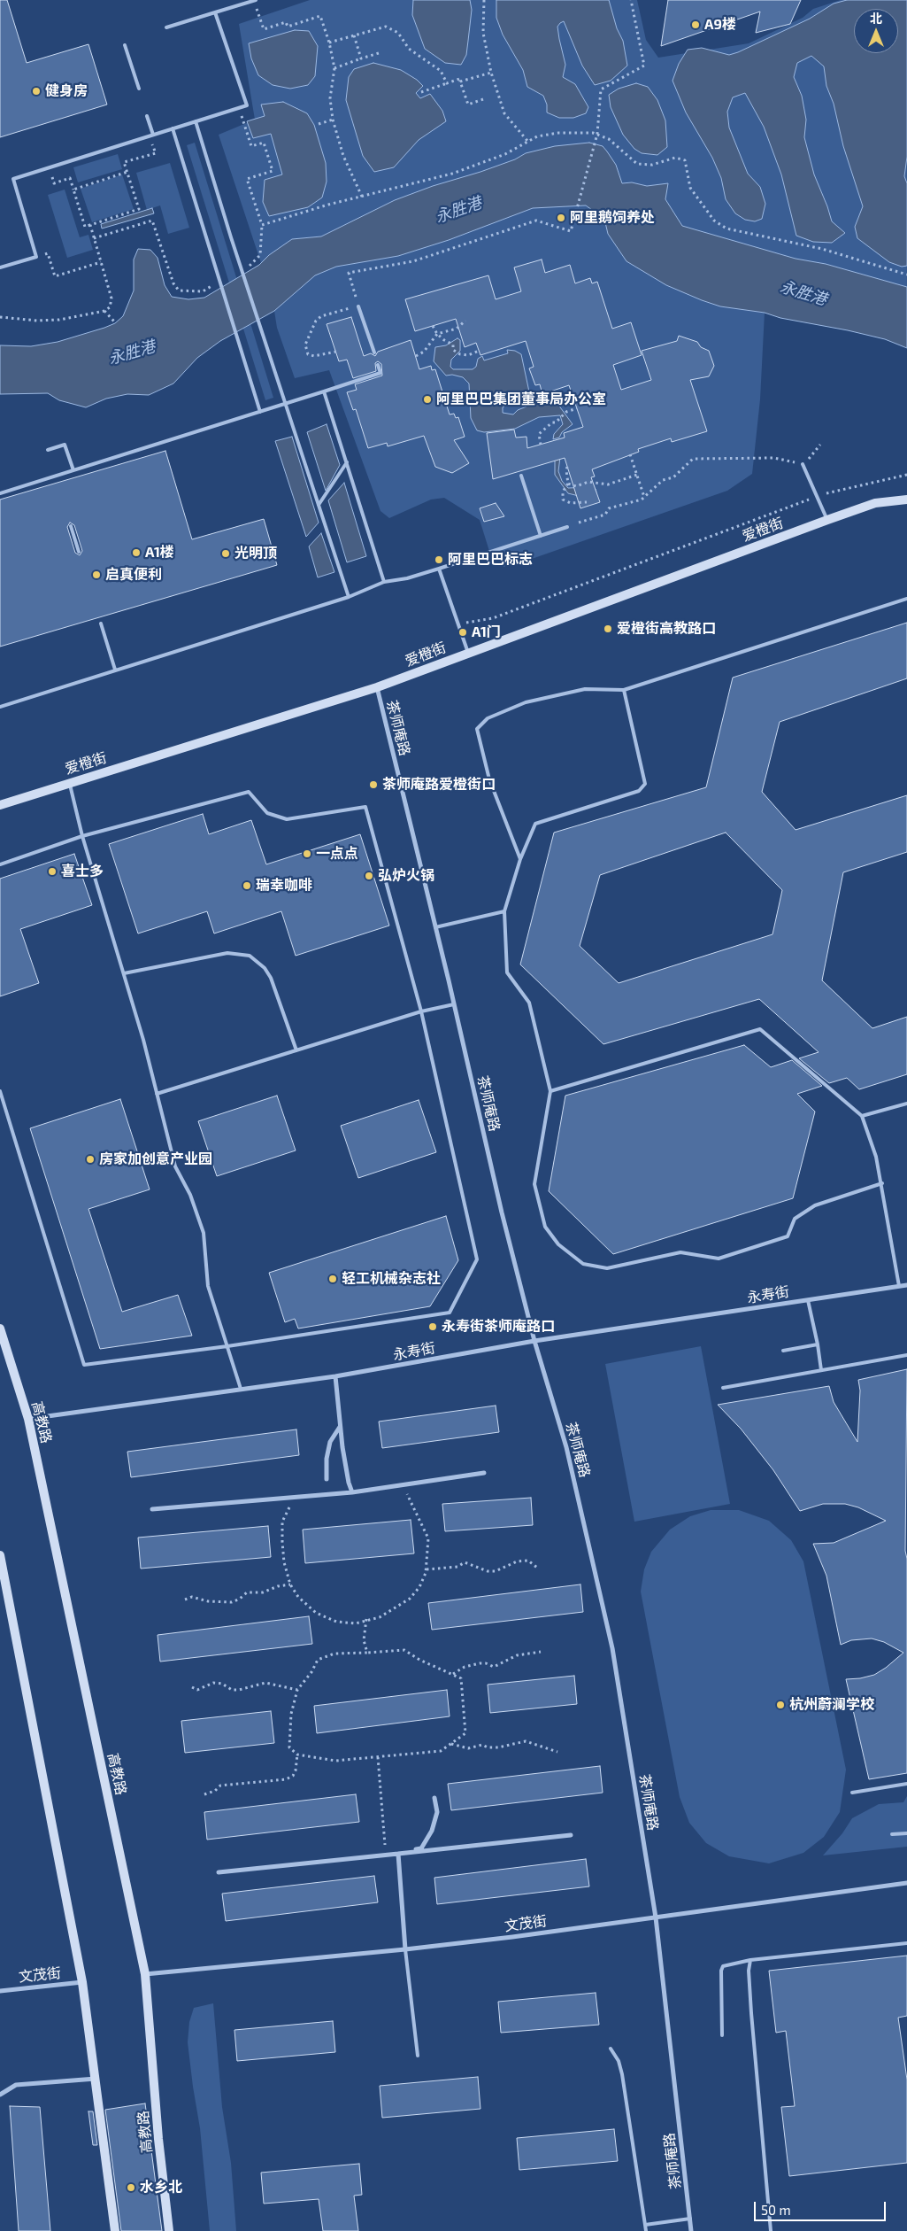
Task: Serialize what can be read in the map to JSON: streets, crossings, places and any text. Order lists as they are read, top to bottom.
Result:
{
  "streets": {
    "main road": ["爱橙街", "高教路"],
    "street": ["茶师庵路", "永寿街", "文茂街"]
  },
  "crossings": [
    ["爱橙街", "茶师庵路"],
    ["茶师庵路", "永寿街"],
    ["茶师庵路", "文茂街"],
    ["永寿街", "高教路"],
    ["高教路", "文茂街"]
  ],
  "water": ["永胜港"],
  "places": [
    "A9楼",
    "健身房",
    "阿里鹅饲养处",
    "阿里巴巴集团董事局办公室",
    "A1楼",
    "光明顶",
    "阿里巴巴标志",
    "启真便利",
    "爱橙街高教路口",
    "A1门",
    "茶师庵路爱橙街口",
    "一点点",
    "喜士多",
    "弘炉火锅",
    "瑞幸咖啡",
    "房家加创意产业园",
    "轻工机械杂志社",
    "永寿街茶师庵路口",
    "杭州蔚澜学校",
    "水乡北"
  ],
  "scale_bar": "50 m",
  "north": "top"
}
